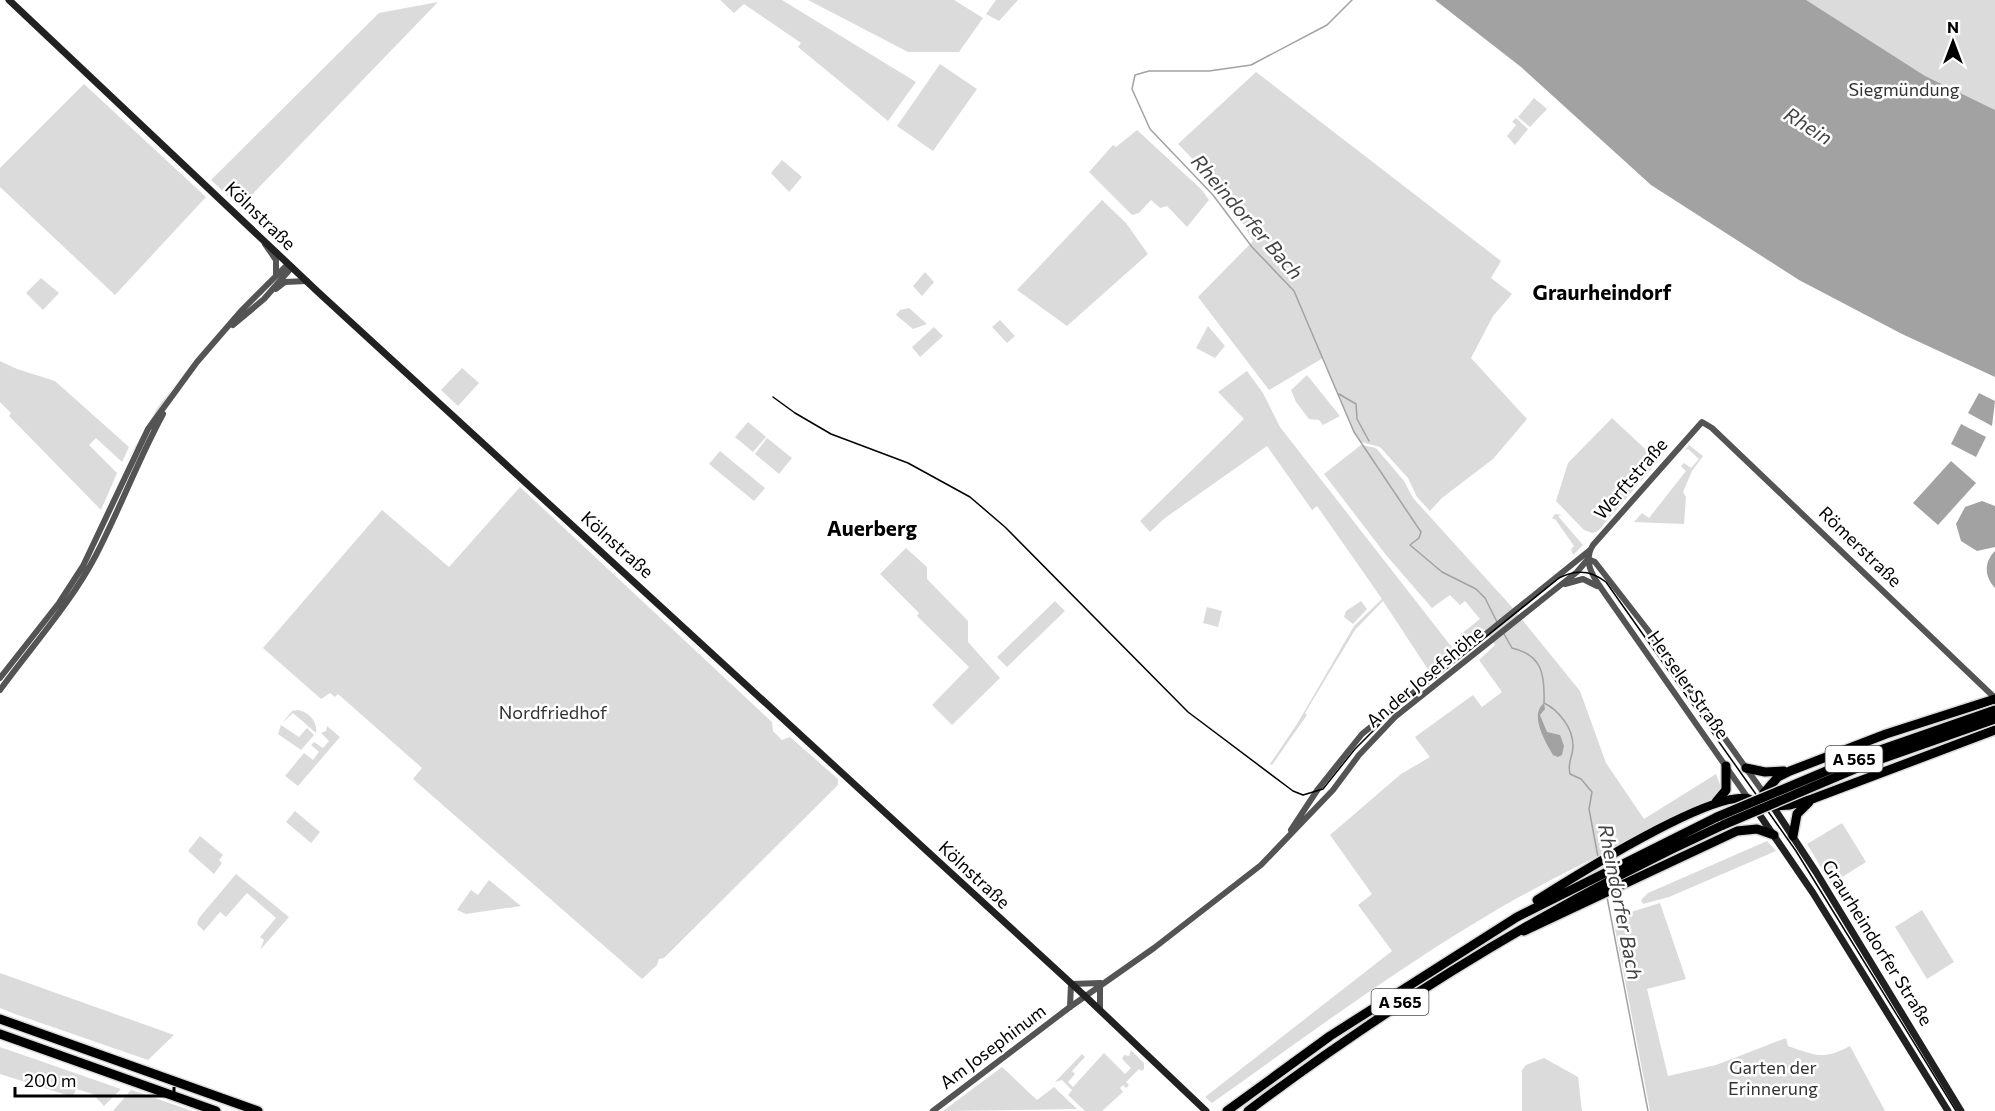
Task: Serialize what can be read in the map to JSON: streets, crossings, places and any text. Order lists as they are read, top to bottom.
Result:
{
  "streets": {
    "highway": ["A 565"],
    "main road": ["Kölnstraße", "Graurheindorfer Straße"],
    "street": [
      "Werftstraße",
      "Römerstraße",
      "An der Josefshöhe",
      "Herseler Straße",
      "Am Josephinum"
    ]
  },
  "crossings": [
    ["Kölnstraße", "An der Josefshöhe"],
    ["Kölnstraße", "Am Josephinum"],
    ["Werftstraße", "Römerstraße"],
    ["Werftstraße", "An der Josefshöhe"],
    ["Werftstraße", "Herseler Straße"],
    ["An der Josefshöhe", "Herseler Straße"],
    ["An der Josefshöhe", "Am Josephinum"],
    ["Herseler Straße", "Graurheindorfer Straße"]
  ],
  "districts": ["Graurheindorf", "Auerberg"],
  "water": ["Rhein", "Rheindorfer Bach"],
  "parks": ["Siegmündung", "Nordfriedhof", "Garten der Erinnerung"],
  "scale_bar": "200 m",
  "north": "top"
}
